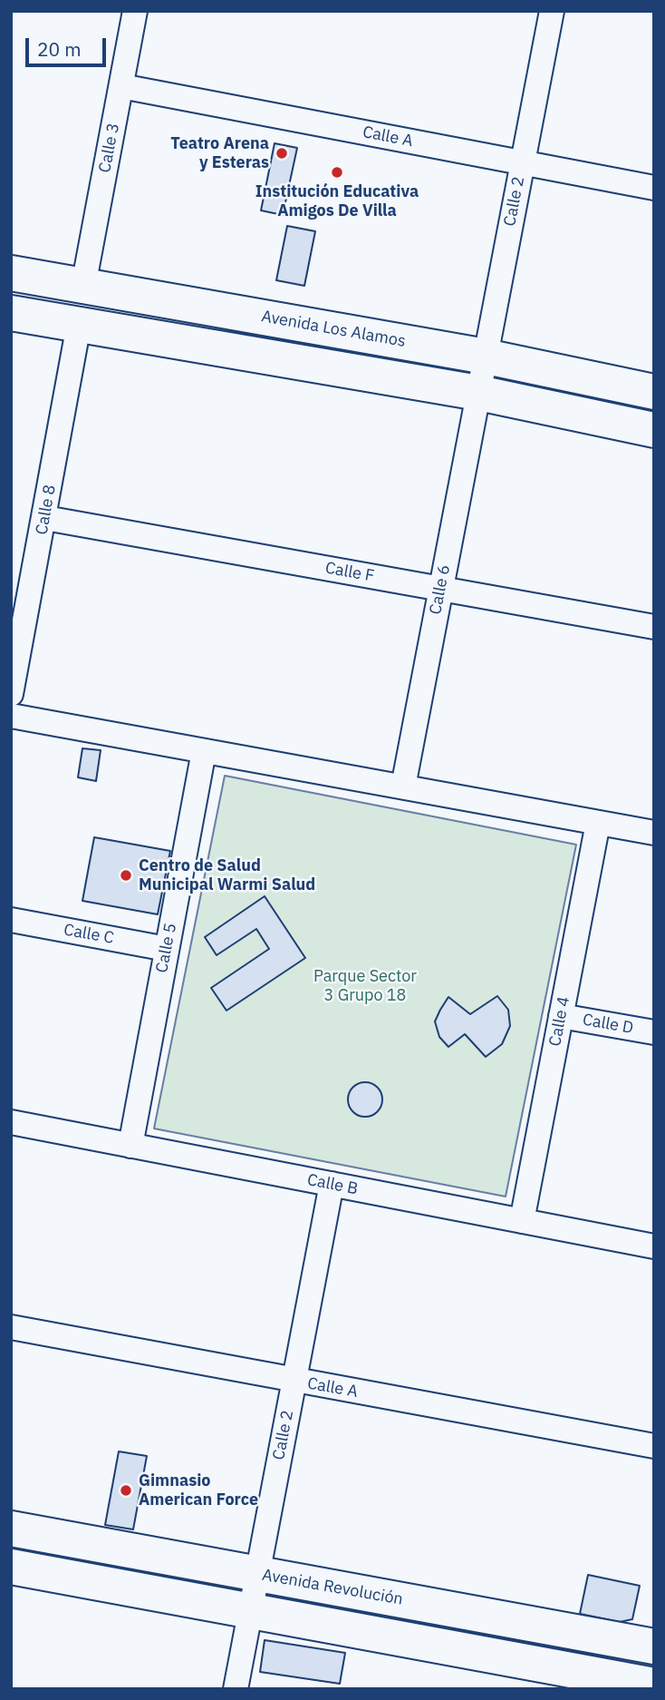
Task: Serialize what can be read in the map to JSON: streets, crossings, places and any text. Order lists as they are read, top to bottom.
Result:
{
  "streets": {
    "street": [
      "Calle A",
      "Calle 3",
      "Calle 2",
      "Avenida Los Alamos",
      "Calle 8",
      "Calle F",
      "Calle 6",
      "Calle C",
      "Calle 5",
      "Calle 4",
      "Calle D",
      "Calle B",
      "Avenida Revolución"
    ]
  },
  "crossings": [
    ["Calle A", "Calle 3"],
    ["Calle A", "Calle 2"],
    ["Calle 3", "Avenida Los Alamos"],
    ["Calle 2", "Avenida Los Alamos"],
    ["Calle 2", "Calle 6"],
    ["Calle 2", "Calle B"],
    ["Calle 2", "Avenida Revolución"],
    ["Calle 8", "Calle F"],
    ["Calle F", "Calle 6"],
    ["Calle C", "Calle 5"],
    ["Calle 5", "Calle B"],
    ["Calle 4", "Calle D"],
    ["Calle 4", "Calle B"]
  ],
  "parks": ["Parque Sector 3 Grupo 18"],
  "places": [
    "Teatro Arena y Esteras",
    "Institución Educativa Amigos De Villa",
    "Centro de Salud Municipal Warmi Salud",
    "Gimnasio American Force"
  ],
  "scale_bar": "20 m"
}
